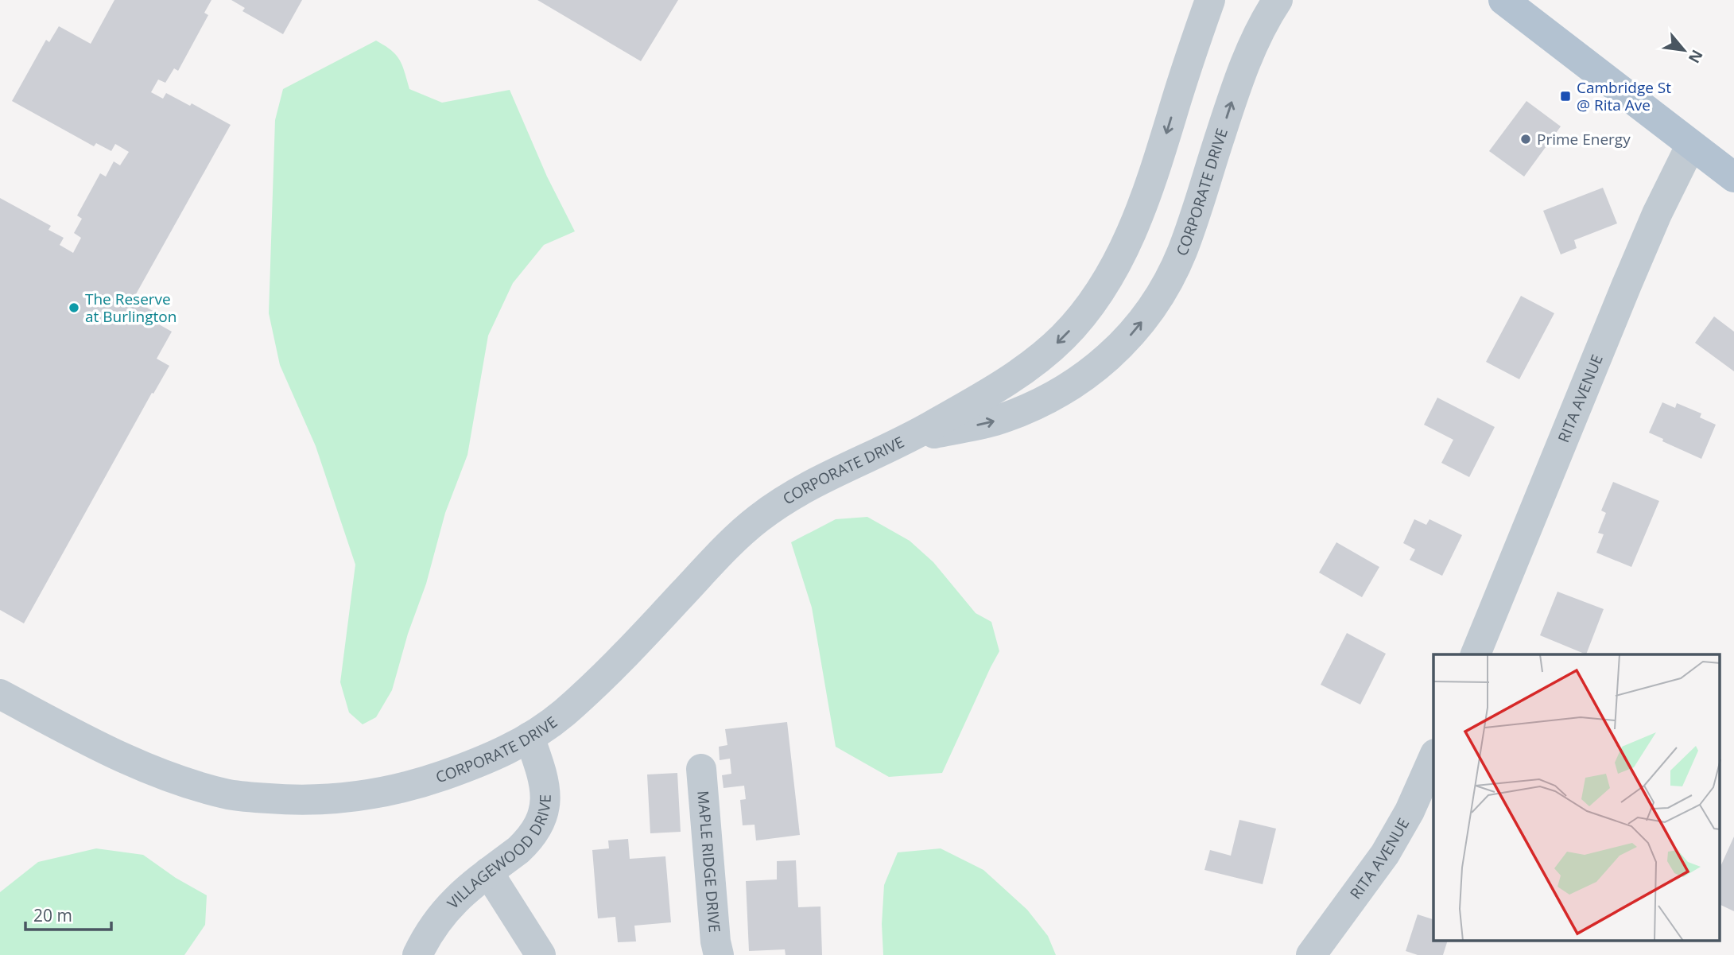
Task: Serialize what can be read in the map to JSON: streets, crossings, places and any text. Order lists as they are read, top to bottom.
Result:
{
  "streets": {
    "street": [
      "CORPORATE DRIVE",
      "RITA AVENUE",
      "VILLAGEWOOD DRIVE",
      "MAPLE RIDGE DRIVE"
    ]
  },
  "crossings": [
    ["CORPORATE DRIVE", "VILLAGEWOOD DRIVE"]
  ],
  "places": {
    "transit": ["Cambridge St @ Rita Ave"],
    "other": ["Prime Energy", "The Reserve at Burlington"]
  },
  "scale_bar": "20 m",
  "north": "bottom right"
}
